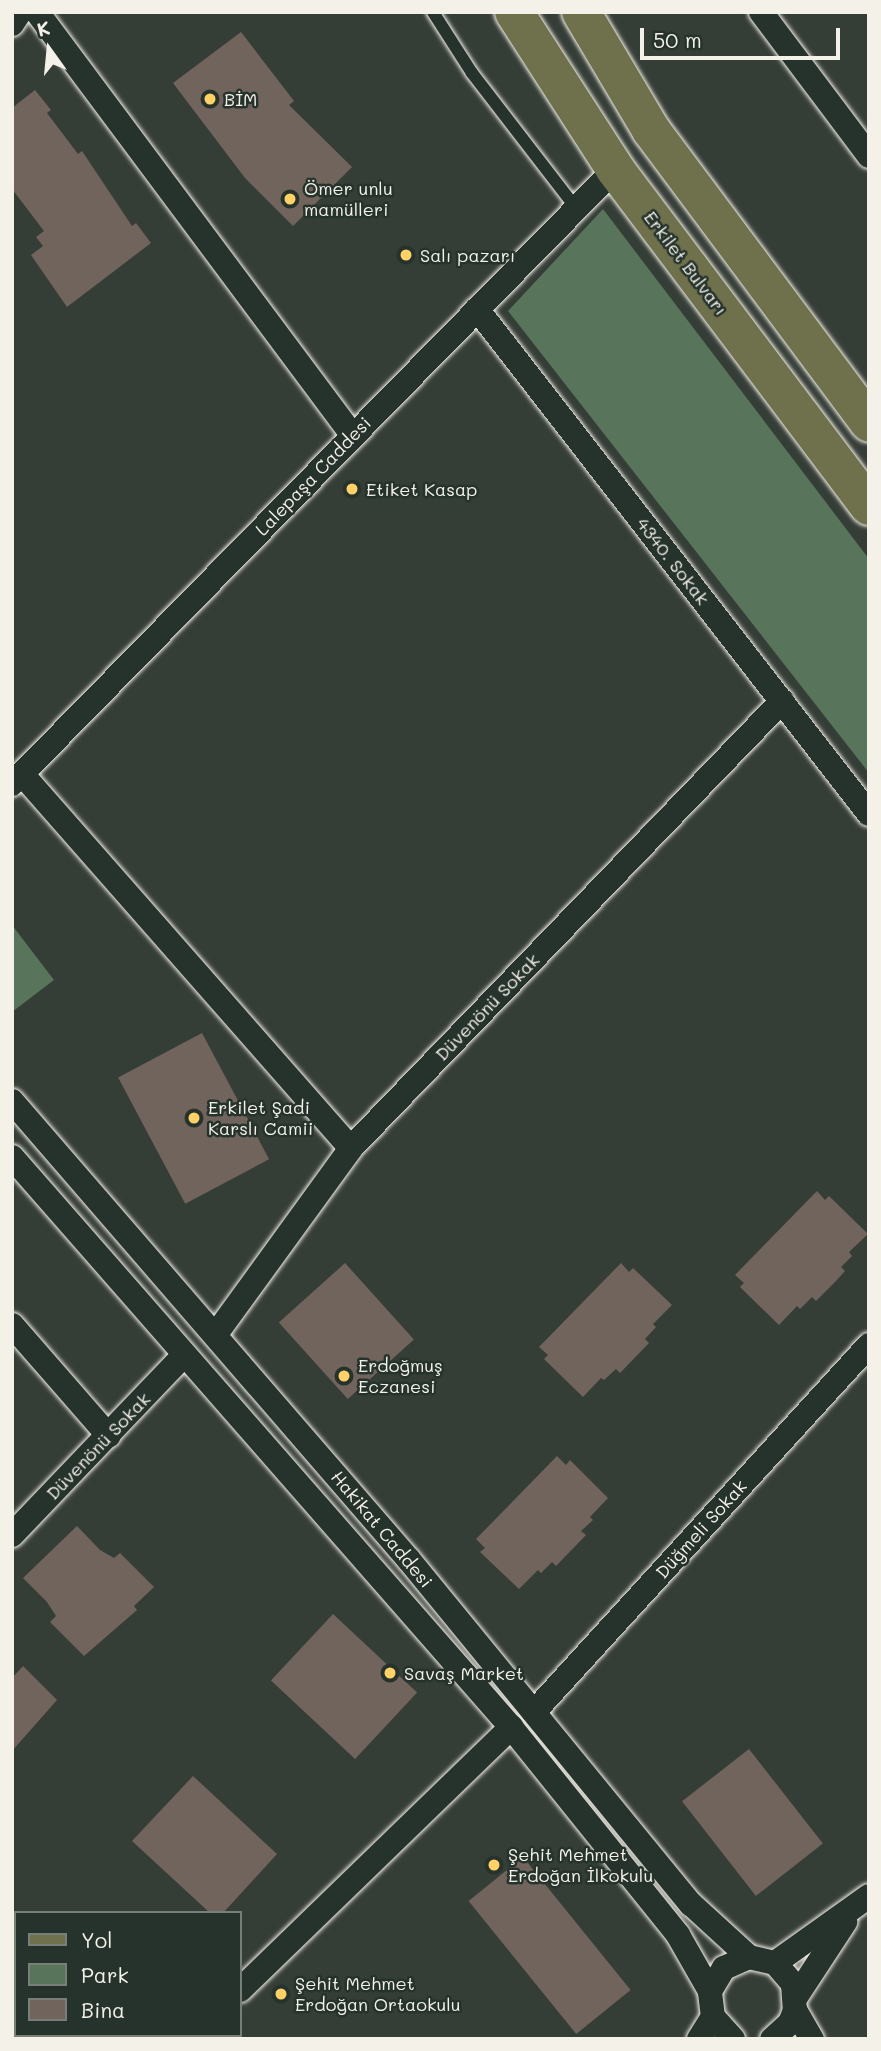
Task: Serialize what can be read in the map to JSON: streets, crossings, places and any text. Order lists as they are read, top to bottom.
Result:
{
  "streets": {
    "main road": ["Erkilet Bulvarı"],
    "street": [
      "Lalepaşa Caddesi",
      "4340. Sokak",
      "Düvenönü Sokak",
      "Hakikat Caddesi",
      "Düğmeli Sokak"
    ]
  },
  "crossings": [
    ["Erkilet Bulvarı", "Lalepaşa Caddesi"],
    ["Lalepaşa Caddesi", "4340. Sokak"],
    ["4340. Sokak", "Düvenönü Sokak"],
    ["Düvenönü Sokak", "Hakikat Caddesi"],
    ["Hakikat Caddesi", "Düğmeli Sokak"]
  ],
  "places": [
    "BİM",
    "Ömer unlu mamülleri",
    "Salı pazarı",
    "Etiket Kasap",
    "Erkilet Şadi Karslı Camii",
    "Erdoğmuş Eczanesi",
    "Savaş Market",
    "Şehit Mehmet Erdoğan İlkokulu",
    "Şehit Mehmet Erdoğan Ortaokulu"
  ],
  "legend": ["Yol", "Park", "Bina"],
  "scale_bar": "50 m",
  "north": "top"
}
